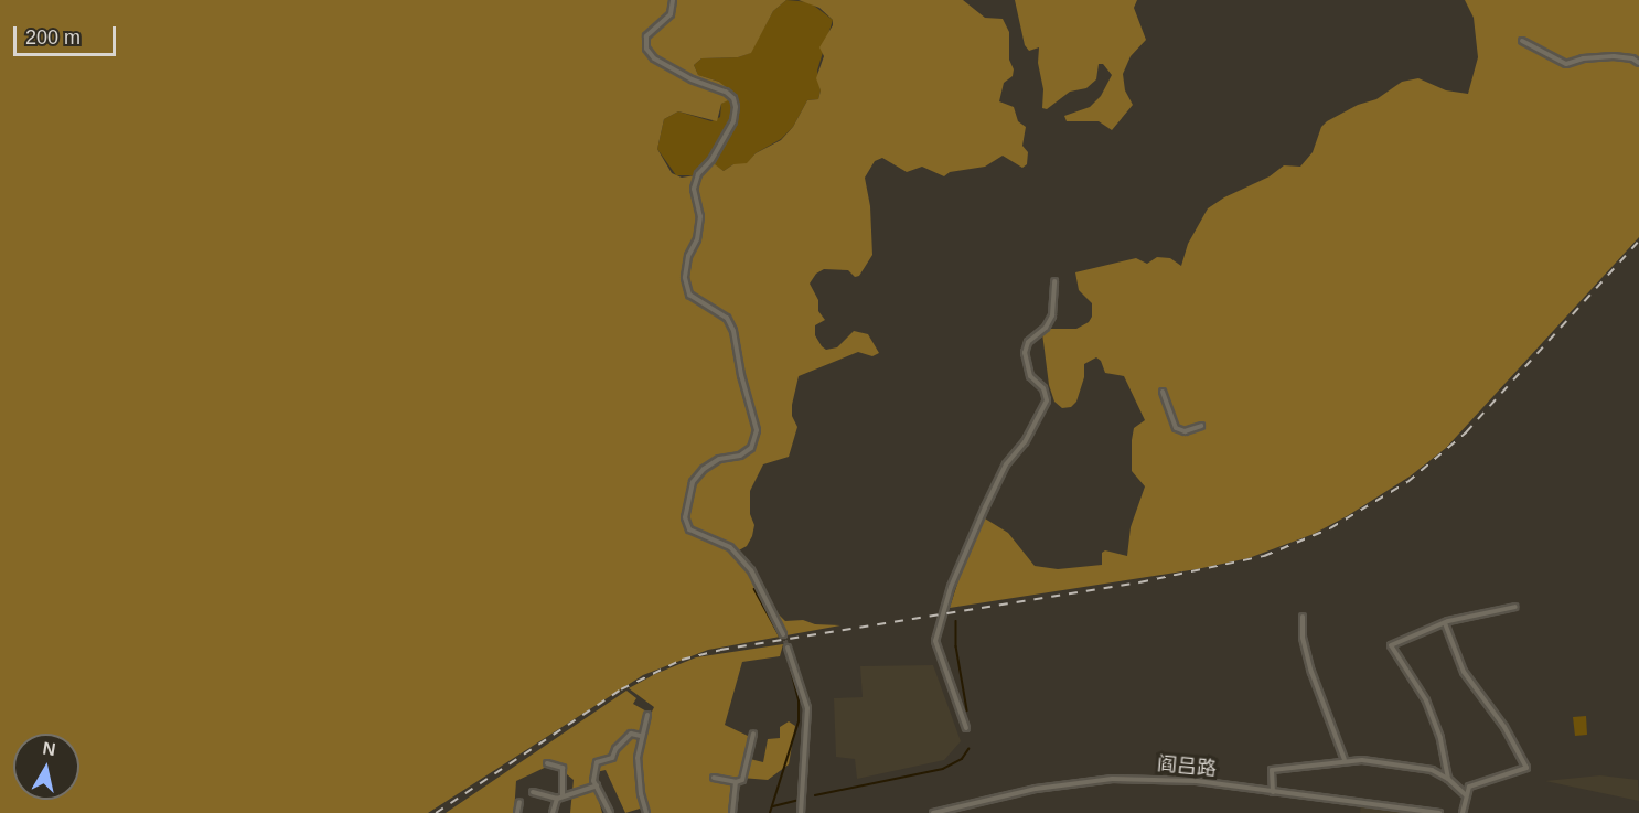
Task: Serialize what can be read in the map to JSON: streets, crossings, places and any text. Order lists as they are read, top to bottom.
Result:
{
  "streets": {
    "street": ["阎吕路"]
  },
  "scale_bar": "200 m",
  "north": "top"
}
